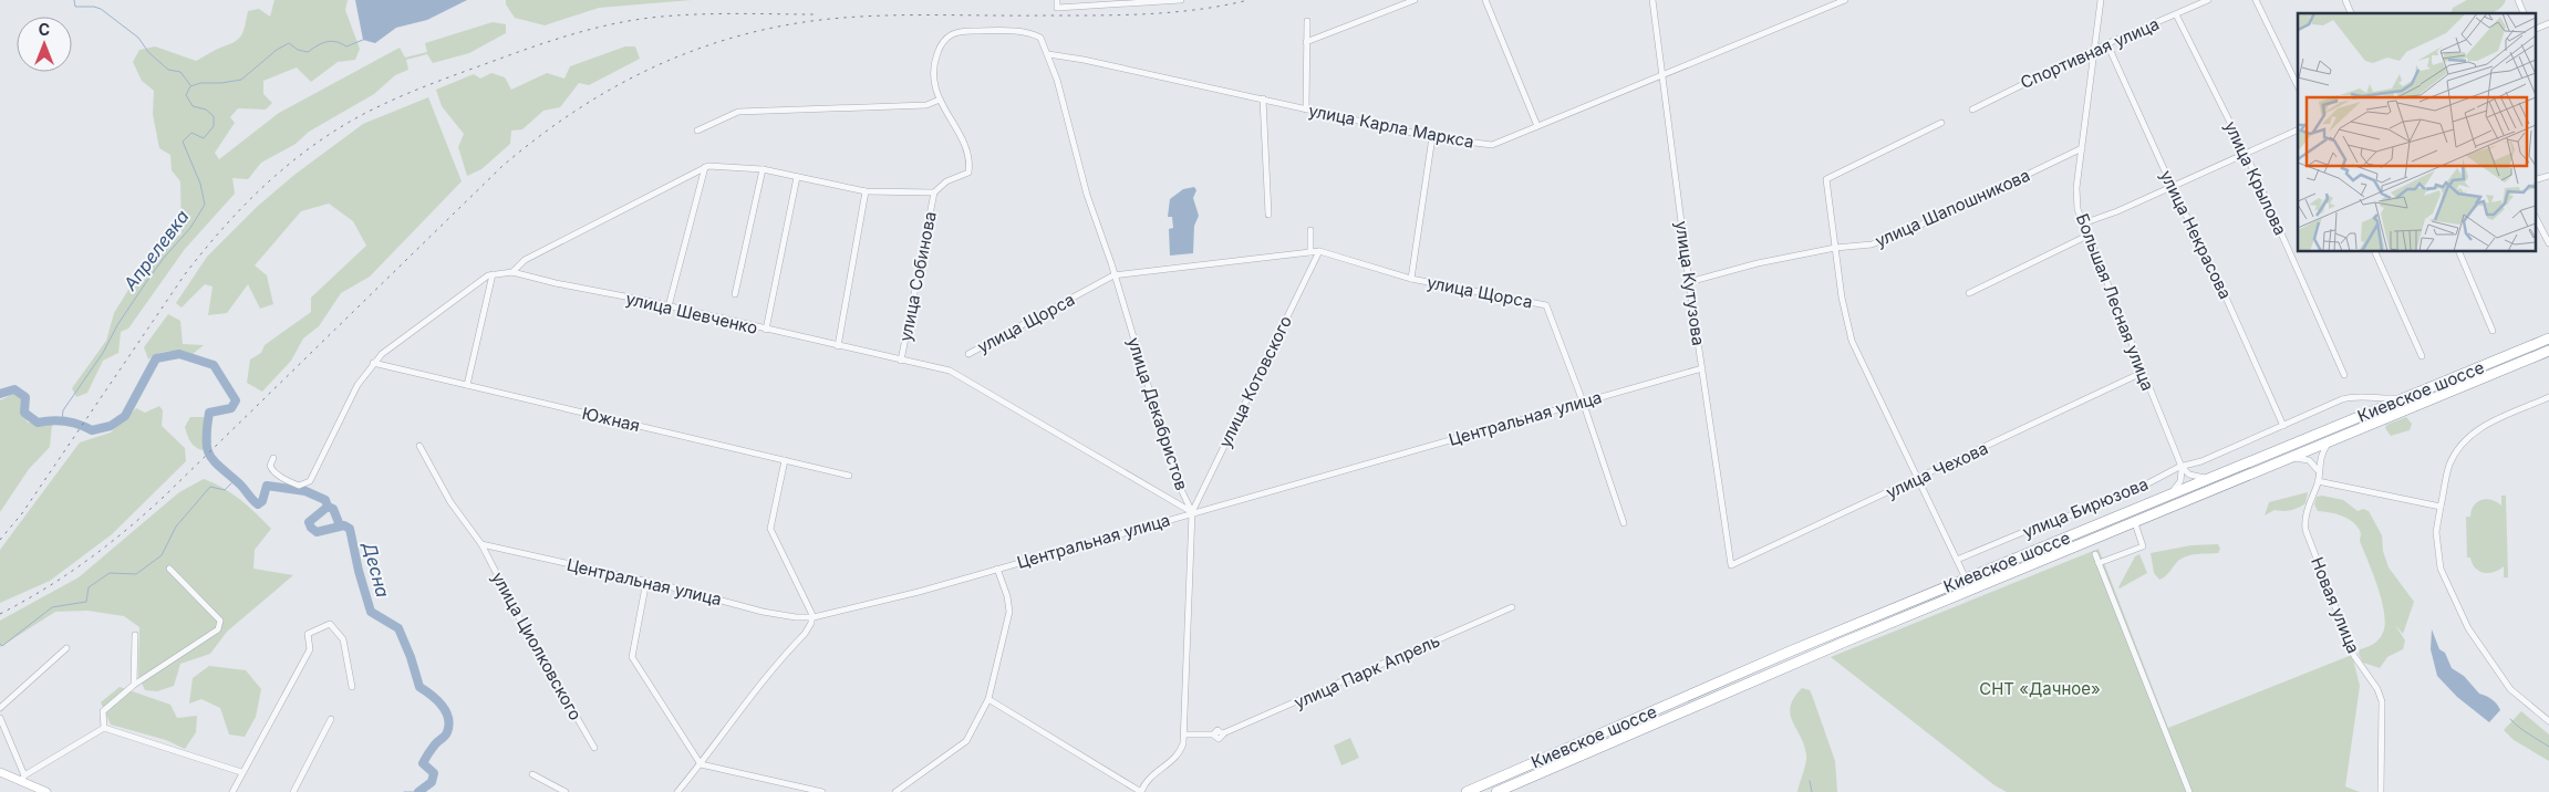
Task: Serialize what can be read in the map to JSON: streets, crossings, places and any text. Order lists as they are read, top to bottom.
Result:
{
  "streets": {
    "highway": ["Киевское шоссе"],
    "street": [
      "Спортивная улица",
      "улица Карла Маркса",
      "улица Крылова",
      "улица Шапошникова",
      "улица Некрасова",
      "улица Собинова",
      "улица Кутузова",
      "улица Щорса",
      "Большая Лесная улица",
      "улица Шевченко",
      "улица Котовского",
      "улица Декабристов",
      "Центральная улица",
      "Южная",
      "улица Чехова",
      "улица Бирюзова",
      "Новая улица",
      "улица Циолковского",
      "улица Парк Апрель"
    ]
  },
  "crossings": [
    ["Спортивная улица", "улица Крылова"],
    ["Спортивная улица", "улица Некрасова"],
    ["Спортивная улица", "Большая Лесная улица"],
    ["улица Карла Маркса", "улица Кутузова"],
    ["улица Карла Маркса", "улица Декабристов"],
    ["улица Шапошникова", "улица Кутузова"],
    ["улица Шапошникова", "Большая Лесная улица"],
    ["улица Некрасова", "улица Бирюзова"],
    ["улица Собинова", "улица Шевченко"],
    ["улица Кутузова", "Центральная улица"],
    ["улица Кутузова", "улица Чехова"],
    ["улица Щорса", "улица Котовского"],
    ["улица Щорса", "улица Декабристов"],
    ["улица Щорса", "Центральная улица"],
    ["Большая Лесная улица", "улица Чехова"],
    ["Большая Лесная улица", "улица Бирюзова"],
    ["улица Шевченко", "улица Котовского"],
    ["улица Шевченко", "улица Декабристов"],
    ["улица Шевченко", "Центральная улица"],
    ["улица Шевченко", "Южная"],
    ["улица Котовского", "улица Декабристов"],
    ["улица Котовского", "Центральная улица"],
    ["Киевское шоссе", "улица Бирюзова"],
    ["Киевское шоссе", "Новая улица"],
    ["улица Декабристов", "Центральная улица"],
    ["улица Декабристов", "улица Парк Апрель"],
    ["Центральная улица", "улица Циолковского"]
  ],
  "water": ["Апрелевка", "Десна"],
  "parks": ["СНТ «Дачное»"],
  "north": "top"
}
